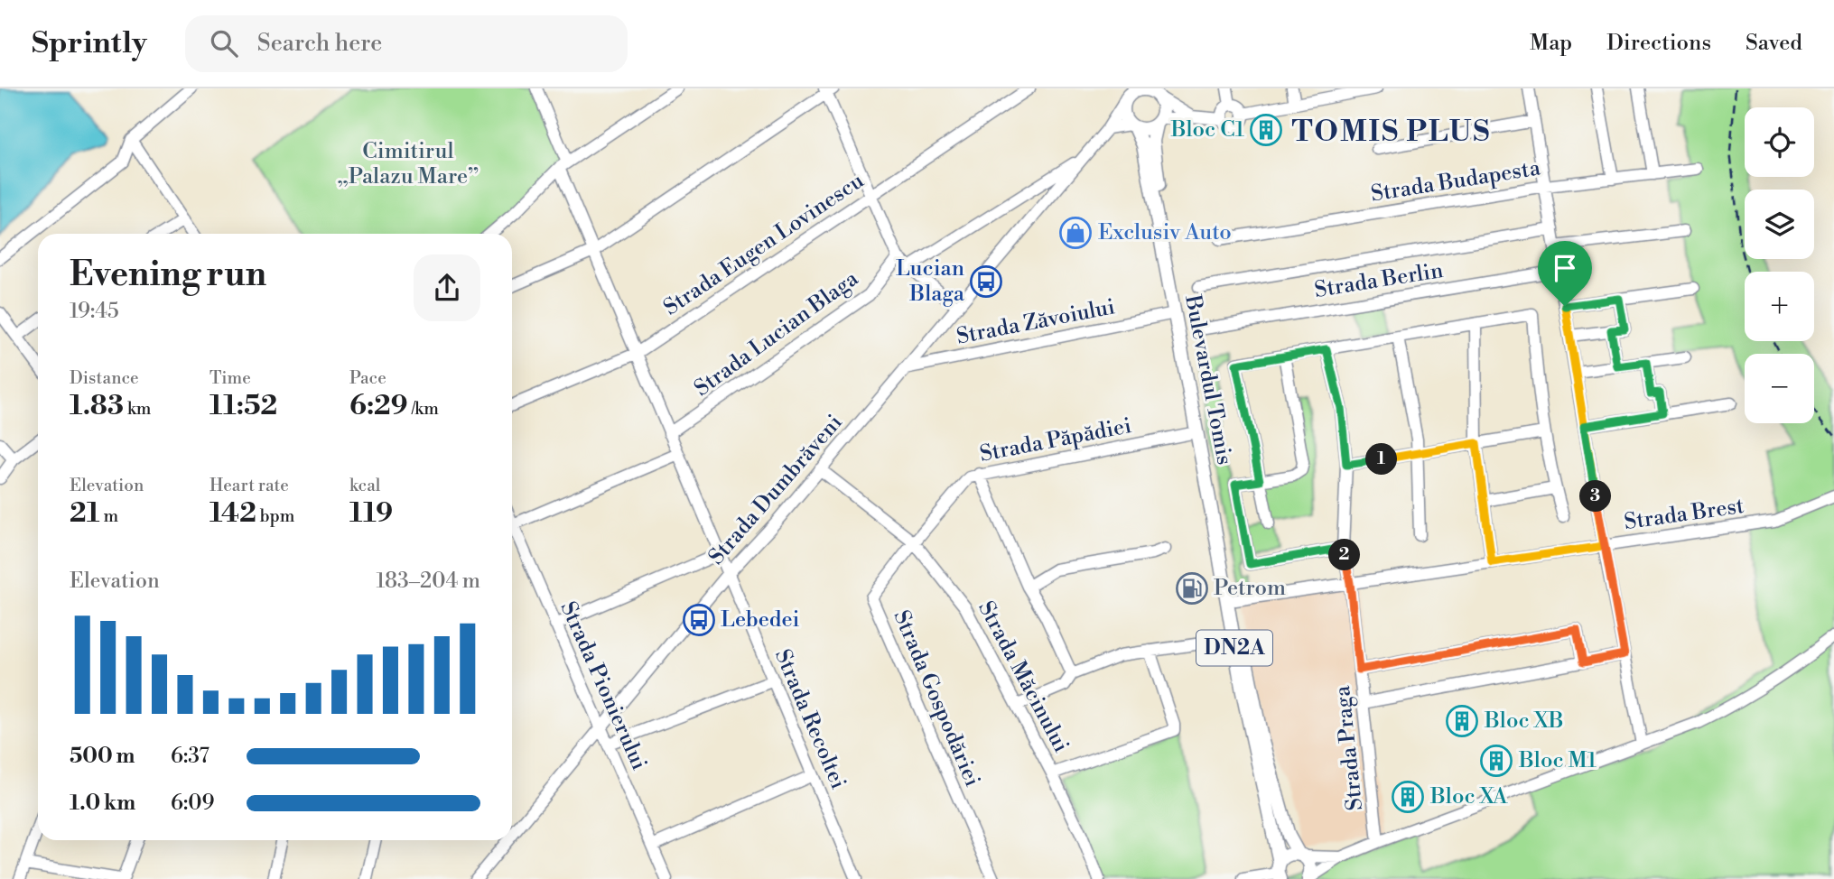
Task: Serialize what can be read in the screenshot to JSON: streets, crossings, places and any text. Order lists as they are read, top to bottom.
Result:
{
  "streets": {
    "main road": ["Bulevardul Tomis", "DN2A"],
    "street": [
      "Strada Budapesta",
      "Strada Eugen Lovinescu",
      "Strada Berlin",
      "Strada Zăvoiului",
      "Strada Lucian Blaga",
      "Strada Păpădiei",
      "Strada Dumbrăveni",
      "Strada Brest",
      "Strada Măcinului",
      "Strada Pionierului",
      "Strada Gospodăriei",
      "Strada Recoltei",
      "Strada Praga"
    ]
  },
  "crossings": [
    ["Strada Eugen Lovinescu", "Strada Recoltei"],
    ["Strada Zăvoiului", "Bulevardul Tomis"],
    ["Strada Zăvoiului", "Strada Dumbrăveni"],
    ["Strada Lucian Blaga", "Strada Recoltei"],
    ["Bulevardul Tomis", "Strada Păpădiei"],
    ["Bulevardul Tomis", "Strada Dumbrăveni"],
    ["Bulevardul Tomis", "Strada Brest"],
    ["Bulevardul Tomis", "DN2A"],
    ["Strada Păpădiei", "Strada Măcinului"],
    ["Strada Păpădiei", "Strada Gospodăriei"],
    ["Strada Dumbrăveni", "DN2A"],
    ["Strada Dumbrăveni", "Strada Măcinului"],
    ["Strada Dumbrăveni", "Strada Pionierului"],
    ["Strada Dumbrăveni", "Strada Recoltei"],
    ["Strada Brest", "Strada Praga"],
    ["Strada Măcinului", "Strada Gospodăriei"]
  ],
  "districts": ["TOMIS PLUS"],
  "parks": ["Cimitirul „Palazu Mare”"],
  "places": {
    "building": [
      "Bloc C1",
      "Bloc XB",
      "Bloc M1",
      "Bloc XA"
    ],
    "shop": ["Exclusiv Auto"],
    "bus stop": ["Lucian Blaga", "Lebedei"],
    "fuel station": ["Petrom"]
  },
  "page": {
    "header": "Sprintly",
    "search": "Search here",
    "nav": ["Map", "Directions", "Saved"],
    "map_buttons": ["+", "−"],
    "heading": ["Evening run", "19:45"],
    "stats": [
      ["Distance", "1.83 km"],
      ["Time", "11:52"],
      ["Pace", "6:29 /km"],
      ["Elevation", "21 m"],
      ["Heart rate", "142 bpm"],
      ["kcal", "119"]
    ],
    "pins": ["1", "3", "2"],
    "chart": ["Elevation", "183–204 m"],
    "list": [
      {
        "name": "500 m",
        "note": "6:37"
      },
      {
        "name": "1.0 km",
        "note": "6:09"
      }
    ]
  }
}
